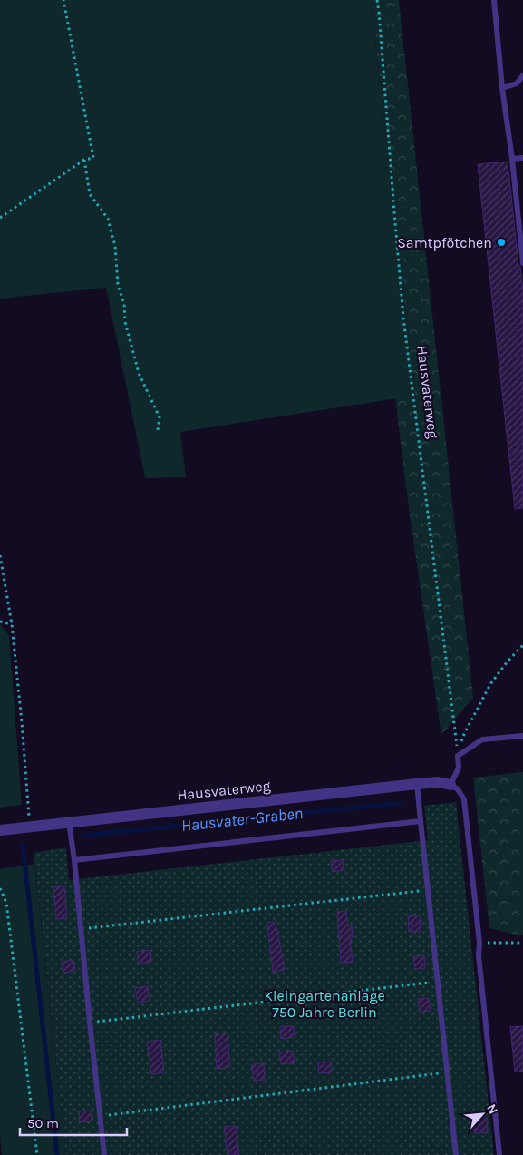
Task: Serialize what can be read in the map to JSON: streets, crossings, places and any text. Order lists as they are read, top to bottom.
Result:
{
  "streets": {
    "street": ["Hausvaterweg"]
  },
  "water": ["Hausvater-Graben"],
  "parks": ["Kleingartenanlage 750 Jahre Berlin"],
  "places": ["Samtpfötchen"],
  "scale_bar": "50 m",
  "north": "top right"
}
